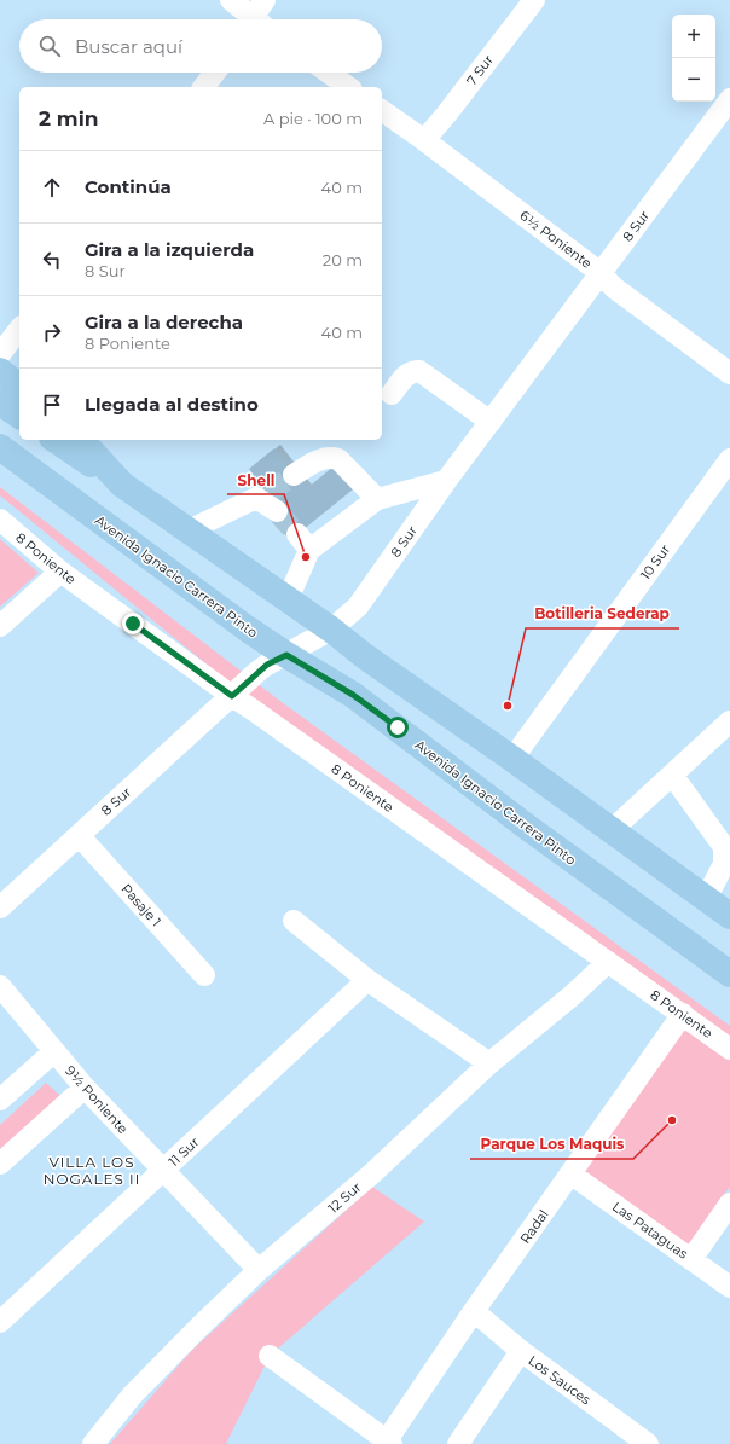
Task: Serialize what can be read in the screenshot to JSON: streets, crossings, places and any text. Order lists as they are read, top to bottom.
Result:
{
  "streets": {
    "main road": ["Avenida Ignacio Carrera Pinto"],
    "street": [
      "7 Sur",
      "8 Sur",
      "6½ Poniente",
      "8 Poniente",
      "10 Sur",
      "Pasaje 1",
      "9½ Poniente",
      "11 Sur",
      "12 Sur",
      "Radal",
      "Las Pataguas",
      "Los Sauces"
    ]
  },
  "crossings": [
    ["7 Sur", "6½ Poniente"],
    ["8 Sur", "6½ Poniente"],
    ["8 Sur", "8 Poniente"],
    ["8 Sur", "Avenida Ignacio Carrera Pinto"],
    ["8 Sur", "Pasaje 1"],
    ["8 Poniente", "12 Sur"],
    ["8 Poniente", "Radal"],
    ["9½ Poniente", "11 Sur"],
    ["9½ Poniente", "12 Sur"],
    ["Radal", "Las Pataguas"],
    ["Radal", "Los Sauces"]
  ],
  "districts": ["VILLA LOS NOGALES II"],
  "places": ["Shell", "Botilleria Sederap", "Parque Los Maquis"],
  "page": {
    "map_buttons": ["+", "−"],
    "search": "Buscar aquí",
    "heading": ["2 min", "A pie · 100 m"],
    "list": [
      ["Continúa", "40 m"],
      ["Gira a la izquierda", "8 Sur", "20 m"],
      ["Gira a la derecha", "8 Poniente", "40 m"],
      "Llegada al destino"
    ]
  }
}
